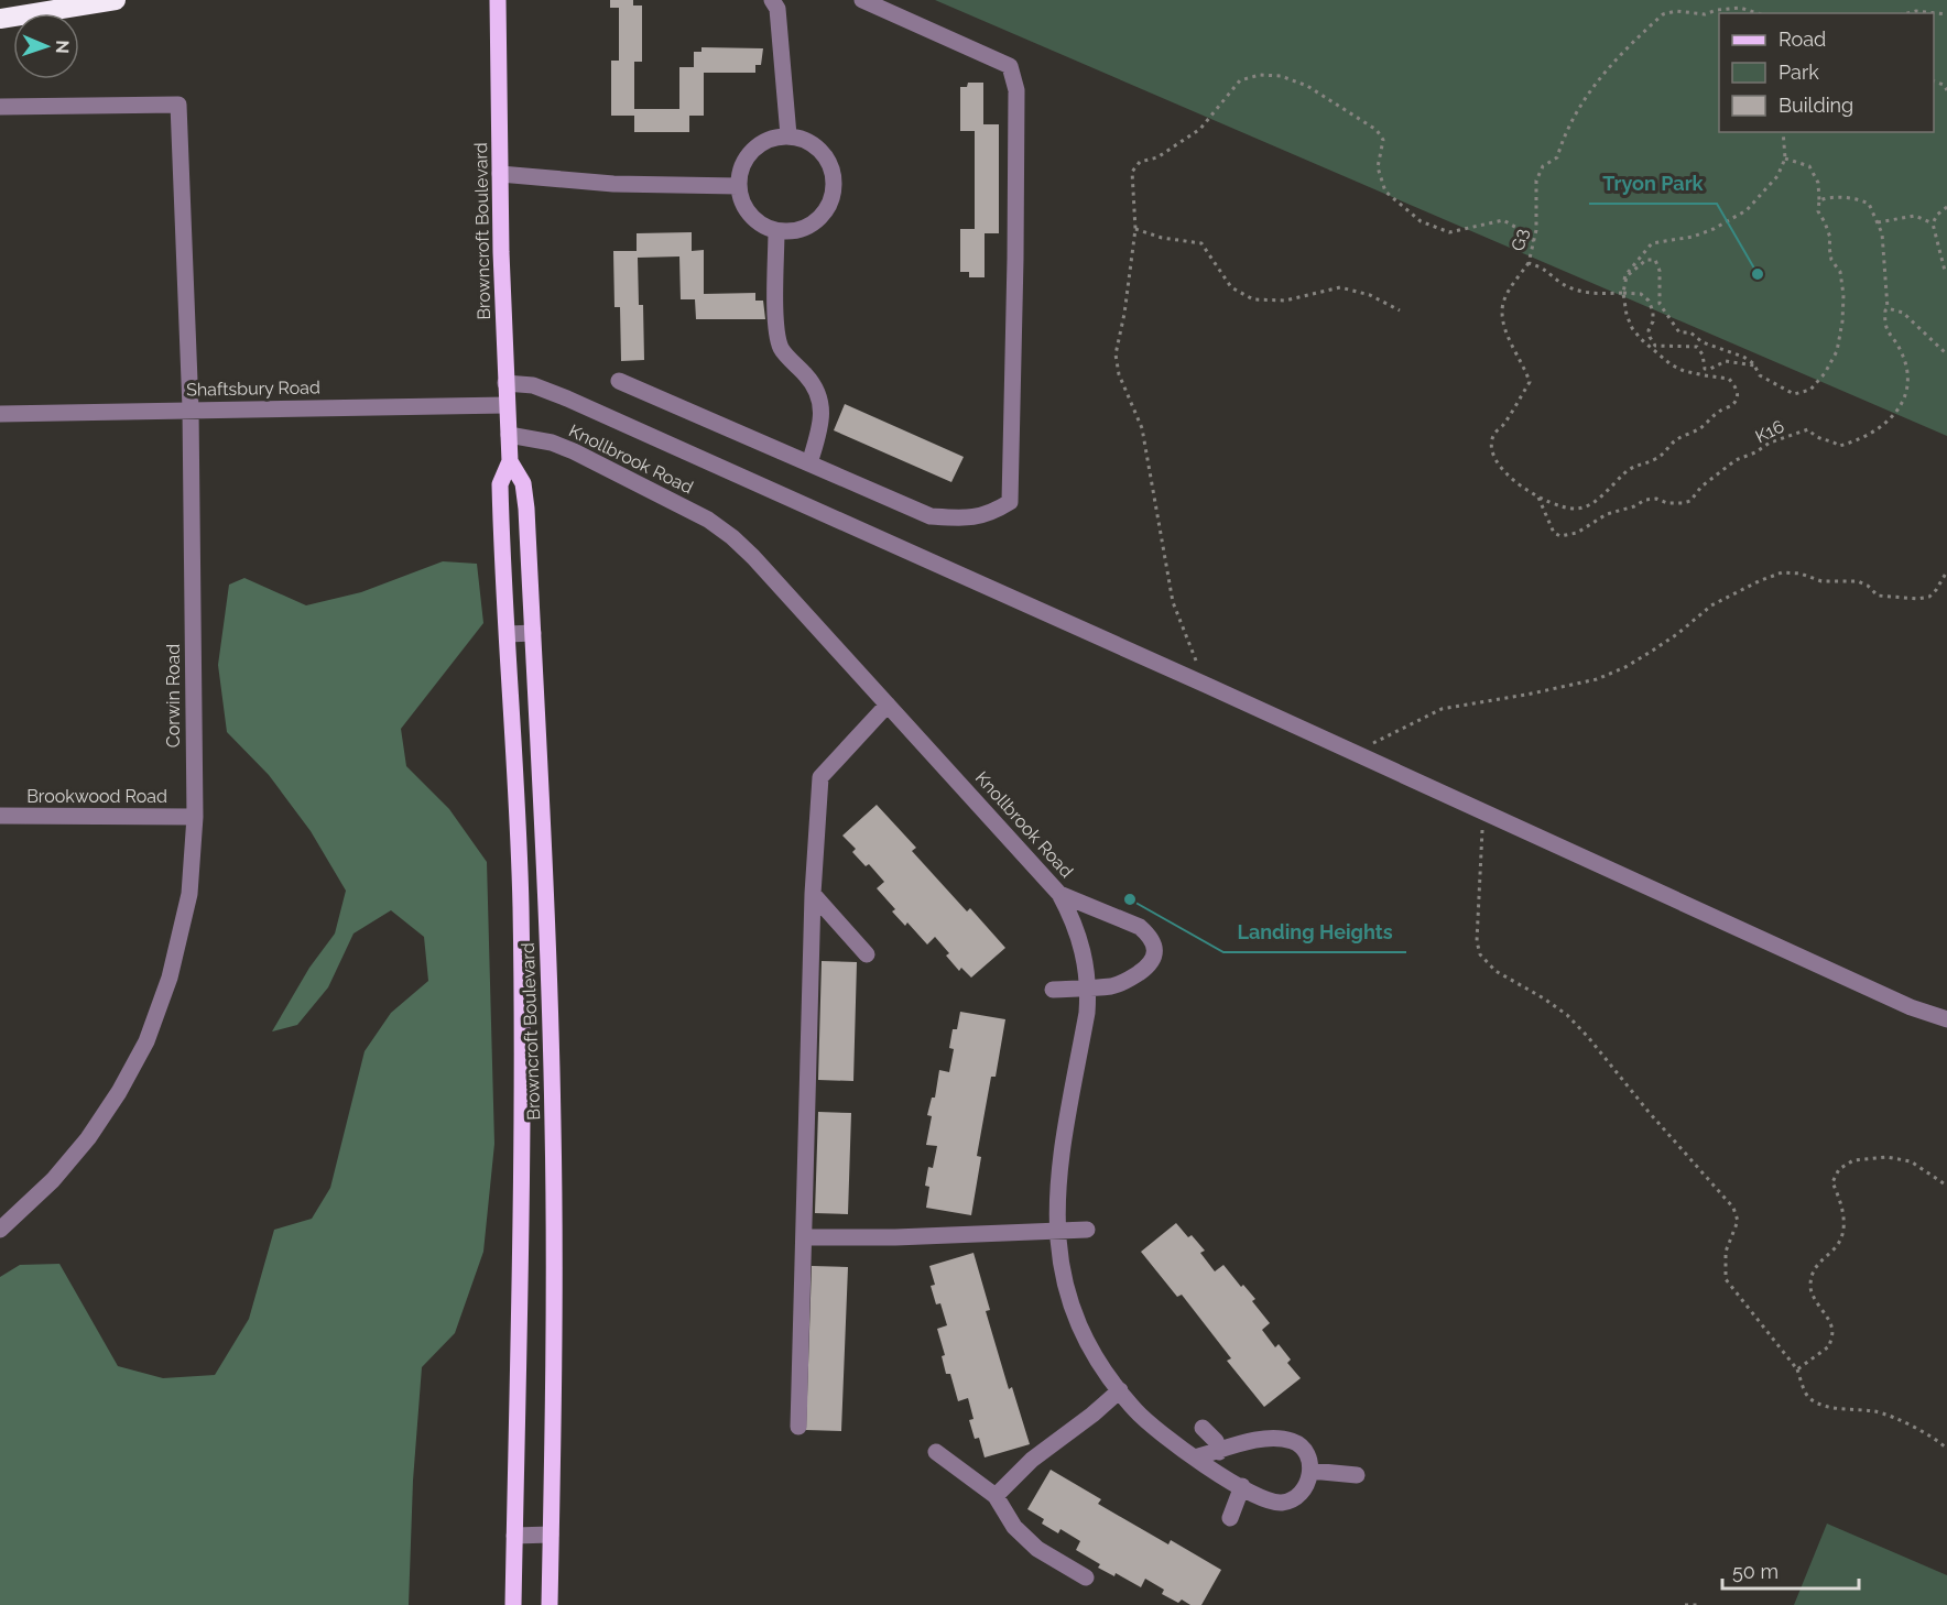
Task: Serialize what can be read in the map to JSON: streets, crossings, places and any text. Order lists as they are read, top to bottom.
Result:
{
  "streets": {
    "main road": ["Browncroft Boulevard"],
    "street": [
      "Shaftsbury Road",
      "Knollbrook Road",
      "Corwin Road",
      "Brookwood Road"
    ],
    "path": ["G3", "K16"]
  },
  "crossings": [
    ["Browncroft Boulevard", "Shaftsbury Road"],
    ["Browncroft Boulevard", "Knollbrook Road"],
    ["Shaftsbury Road", "Corwin Road"],
    ["Corwin Road", "Brookwood Road"]
  ],
  "places": ["Tryon Park", "Landing Heights"],
  "legend": ["Road", "Park", "Building"],
  "scale_bar": "50 m",
  "north": "right"
}
